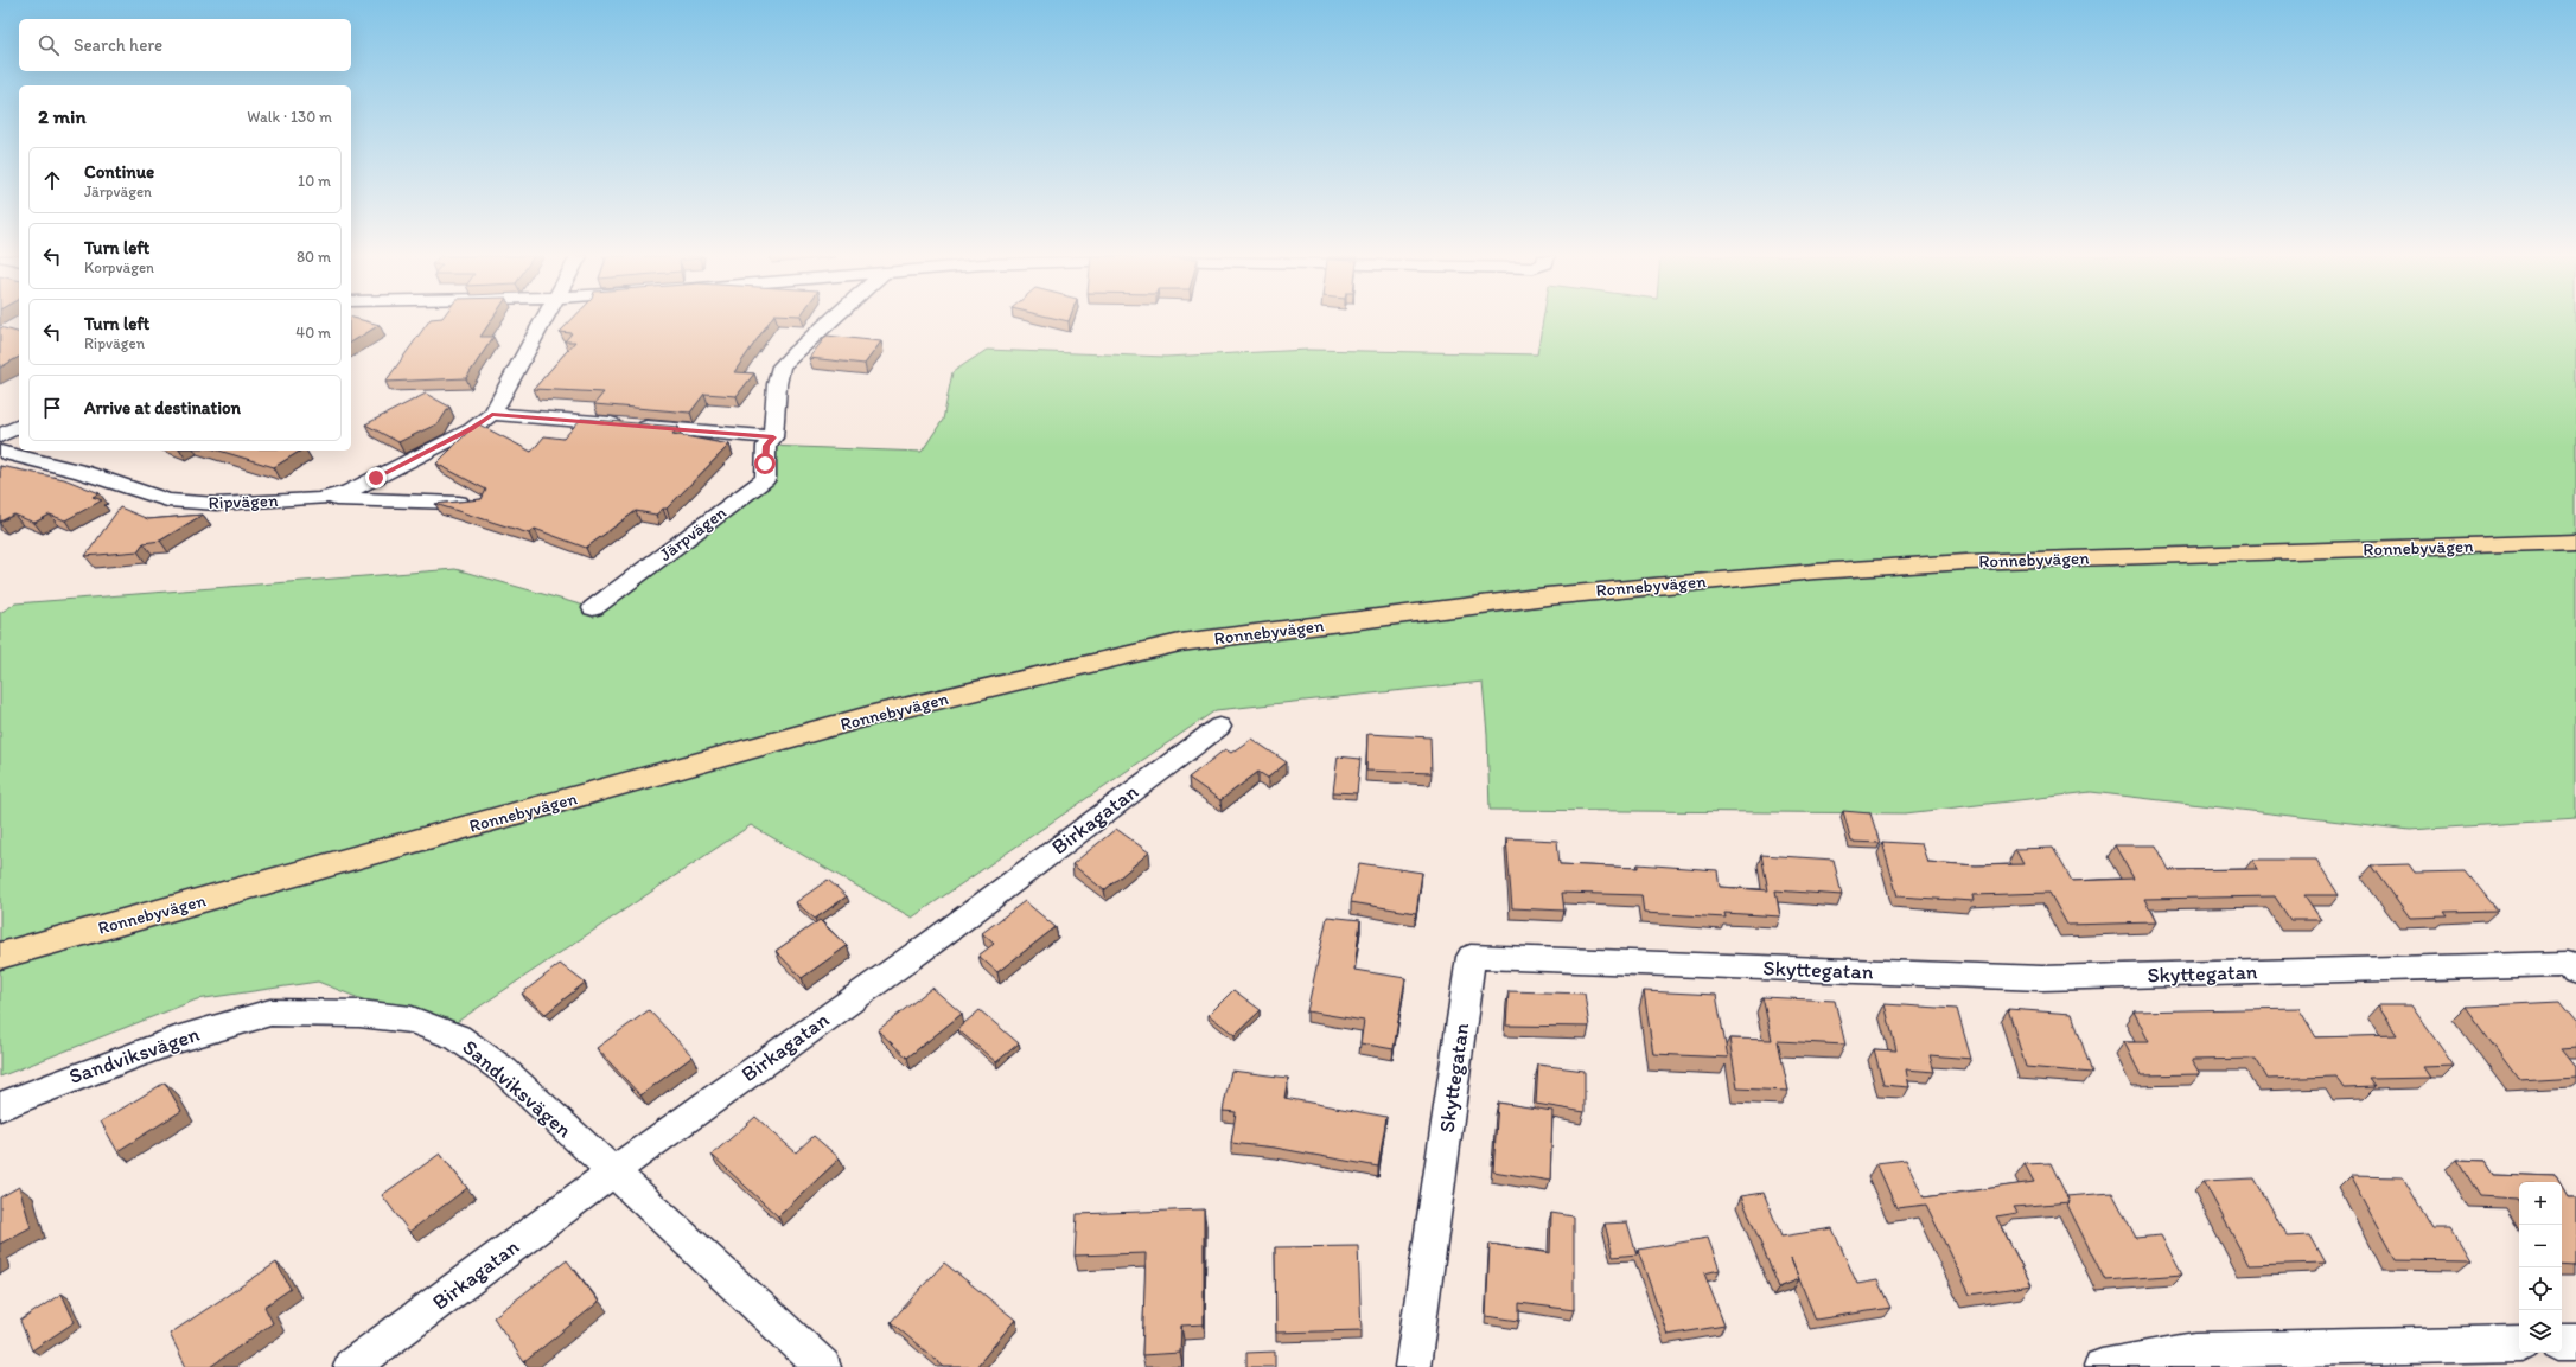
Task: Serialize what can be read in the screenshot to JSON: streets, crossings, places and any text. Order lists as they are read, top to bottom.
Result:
{
  "streets": {
    "main road": ["Ronnebyvägen"],
    "street": [
      "Ripvägen",
      "Järpvägen",
      "Birkagatan",
      "Skyttegatan",
      "Sandviksvägen"
    ]
  },
  "crossings": [
    ["Birkagatan", "Sandviksvägen"]
  ],
  "page": {
    "search": "Search here",
    "heading": ["2 min", "Walk · 130 m"],
    "list": [
      ["Continue", "Järpvägen", "10 m"],
      ["Turn left", "Korpvägen", "80 m"],
      ["Turn left", "Ripvägen", "40 m"],
      "Arrive at destination"
    ],
    "map_buttons": ["+", "−"]
  }
}
